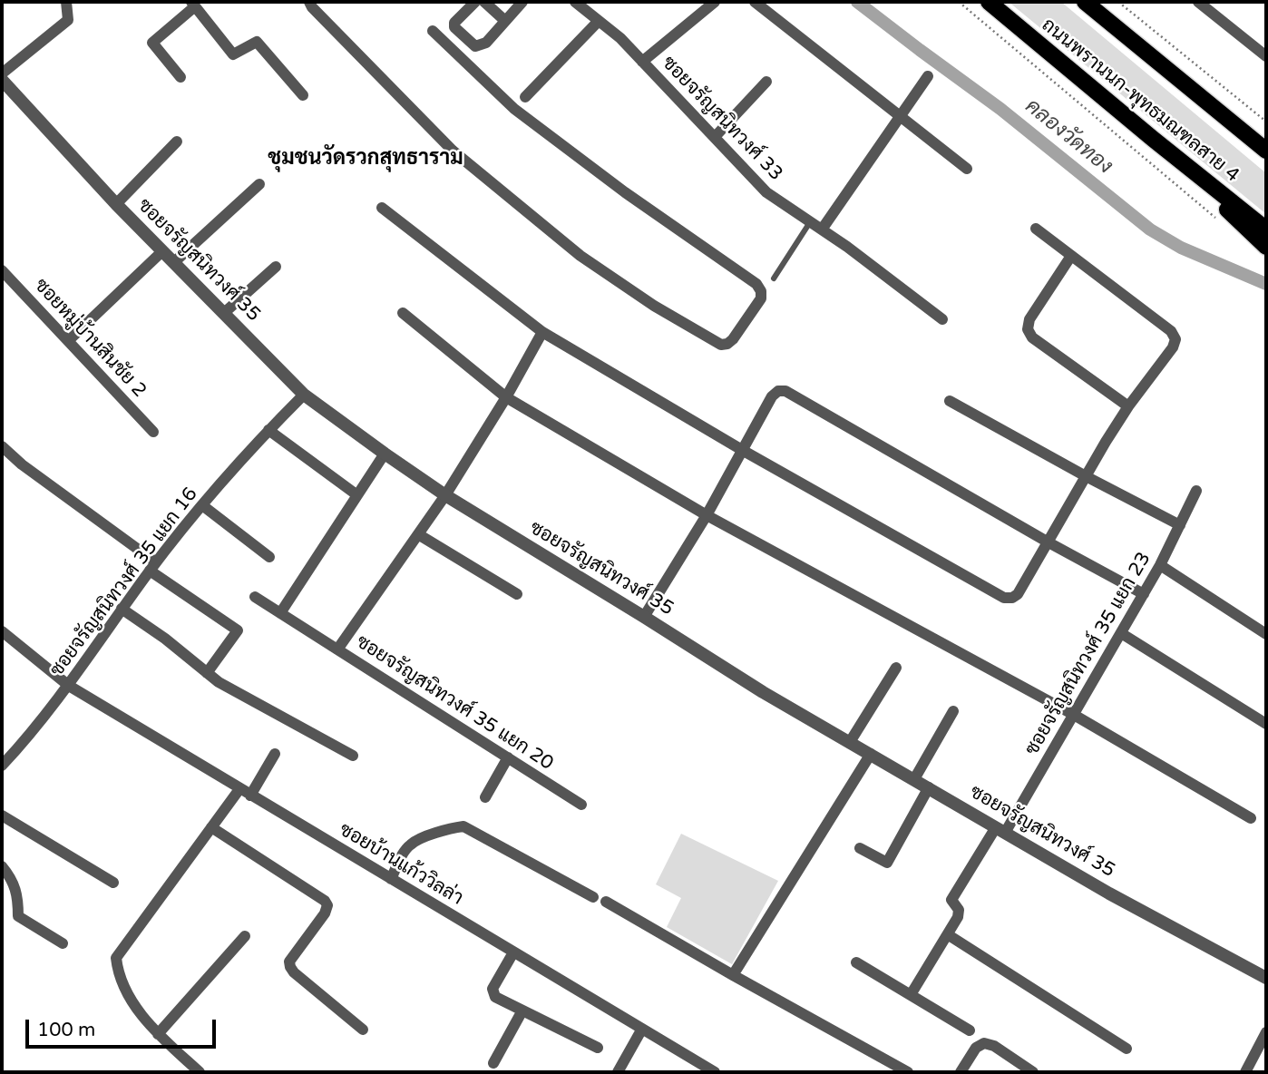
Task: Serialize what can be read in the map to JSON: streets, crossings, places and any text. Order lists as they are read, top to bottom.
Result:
{
  "streets": {
    "main road": ["ถนนพรานนก-พุทธมณฑลสาย 4"],
    "street": [
      "ซอยจรัญสนิทวงศ์ 33",
      "ซอยจรัญสนิทวงศ์ 35",
      "ซอยหมู่บ้านสินชัย 2",
      "ซอยจรัญสนิทวงศ์ 35 แยก 16",
      "ซอยจรัญสนิทวงศ์ 35 แยก 23",
      "ซอยจรัญสนิทวงศ์ 35 แยก 20",
      "ซอยบ้านแก้ววิลล่า"
    ]
  },
  "crossings": [
    ["ซอยจรัญสนิทวงศ์ 35", "ซอยจรัญสนิทวงศ์ 35 แยก 16"],
    ["ซอยจรัญสนิทวงศ์ 35", "ซอยจรัญสนิทวงศ์ 35 แยก 23"],
    ["ซอยจรัญสนิทวงศ์ 35", "ซอยจรัญสนิทวงศ์ 35 แยก 20"],
    ["ซอยจรัญสนิทวงศ์ 35 แยก 16", "ซอยบ้านแก้ววิลล่า"]
  ],
  "districts": ["ชุมชนวัดรวกสุทธาราม"],
  "water": ["คลองวัดทอง"],
  "scale_bar": "100 m"
}
